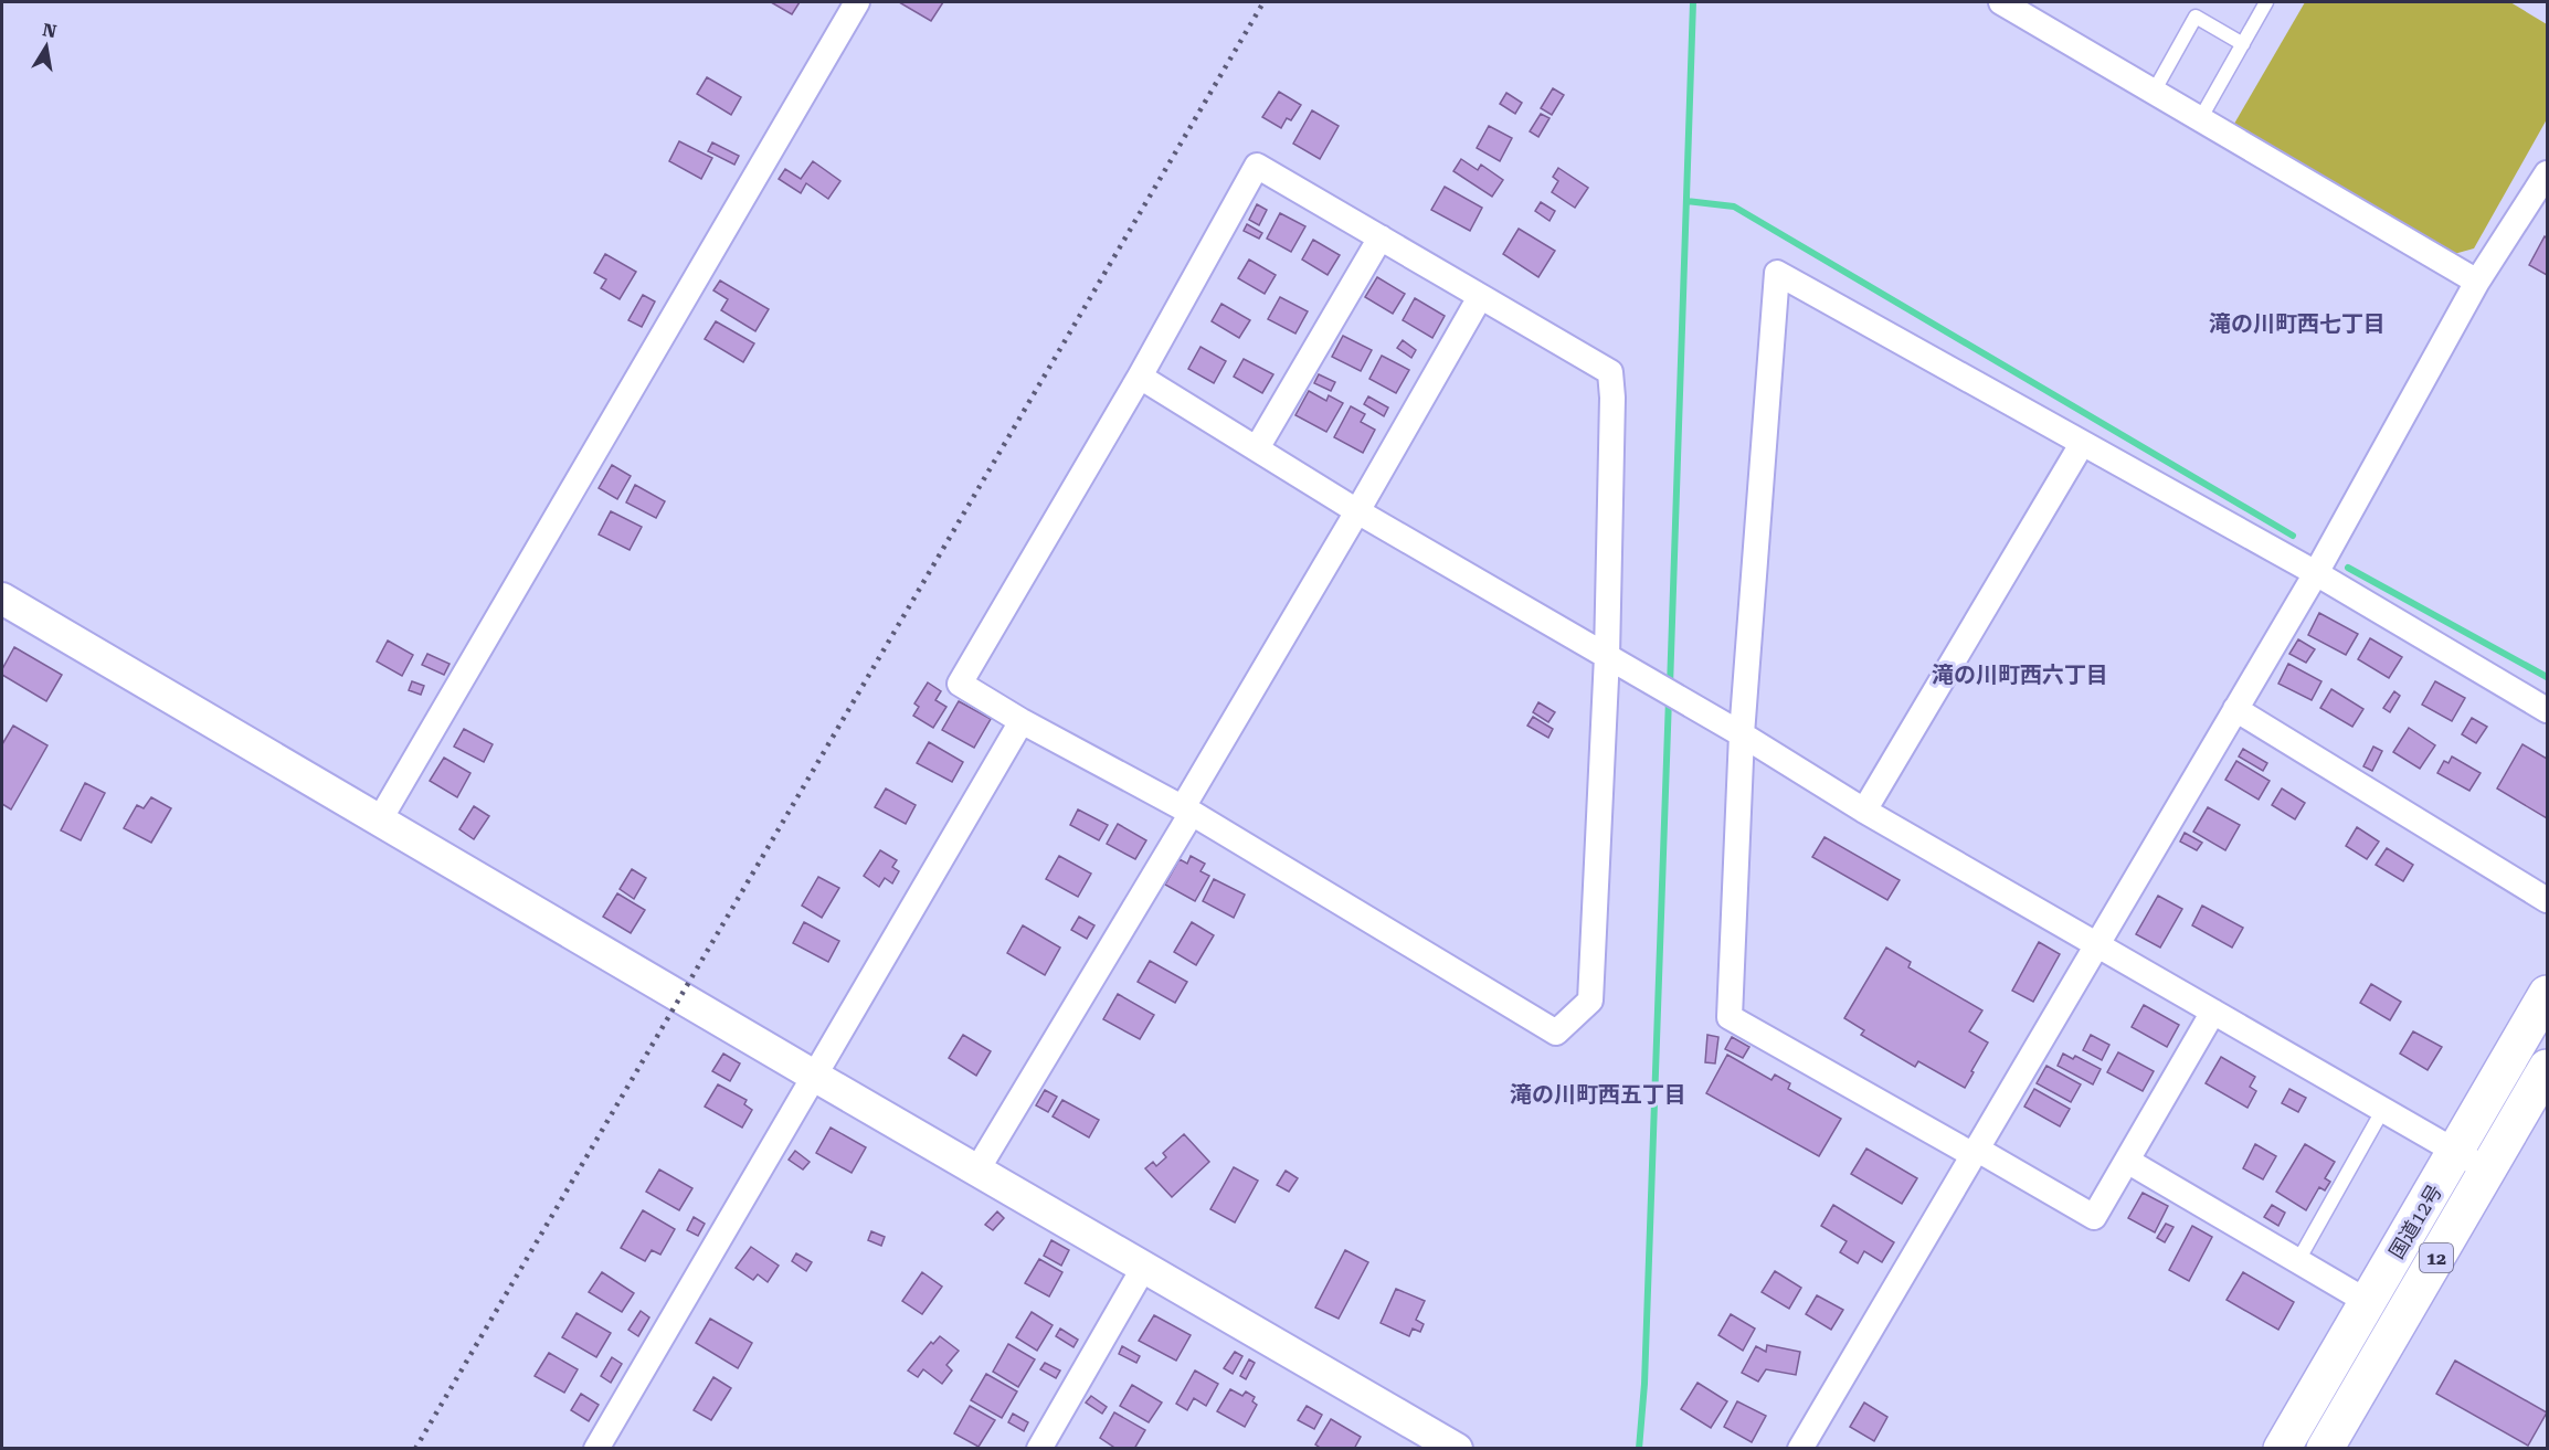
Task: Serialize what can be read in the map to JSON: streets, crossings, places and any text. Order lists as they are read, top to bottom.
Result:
{
  "streets": {
    "highway": ["国道12号", "12"]
  },
  "districts": ["滝の川町西七丁目", "滝の川町西六丁目", "滝の川町西五丁目"],
  "north": "top"
}
